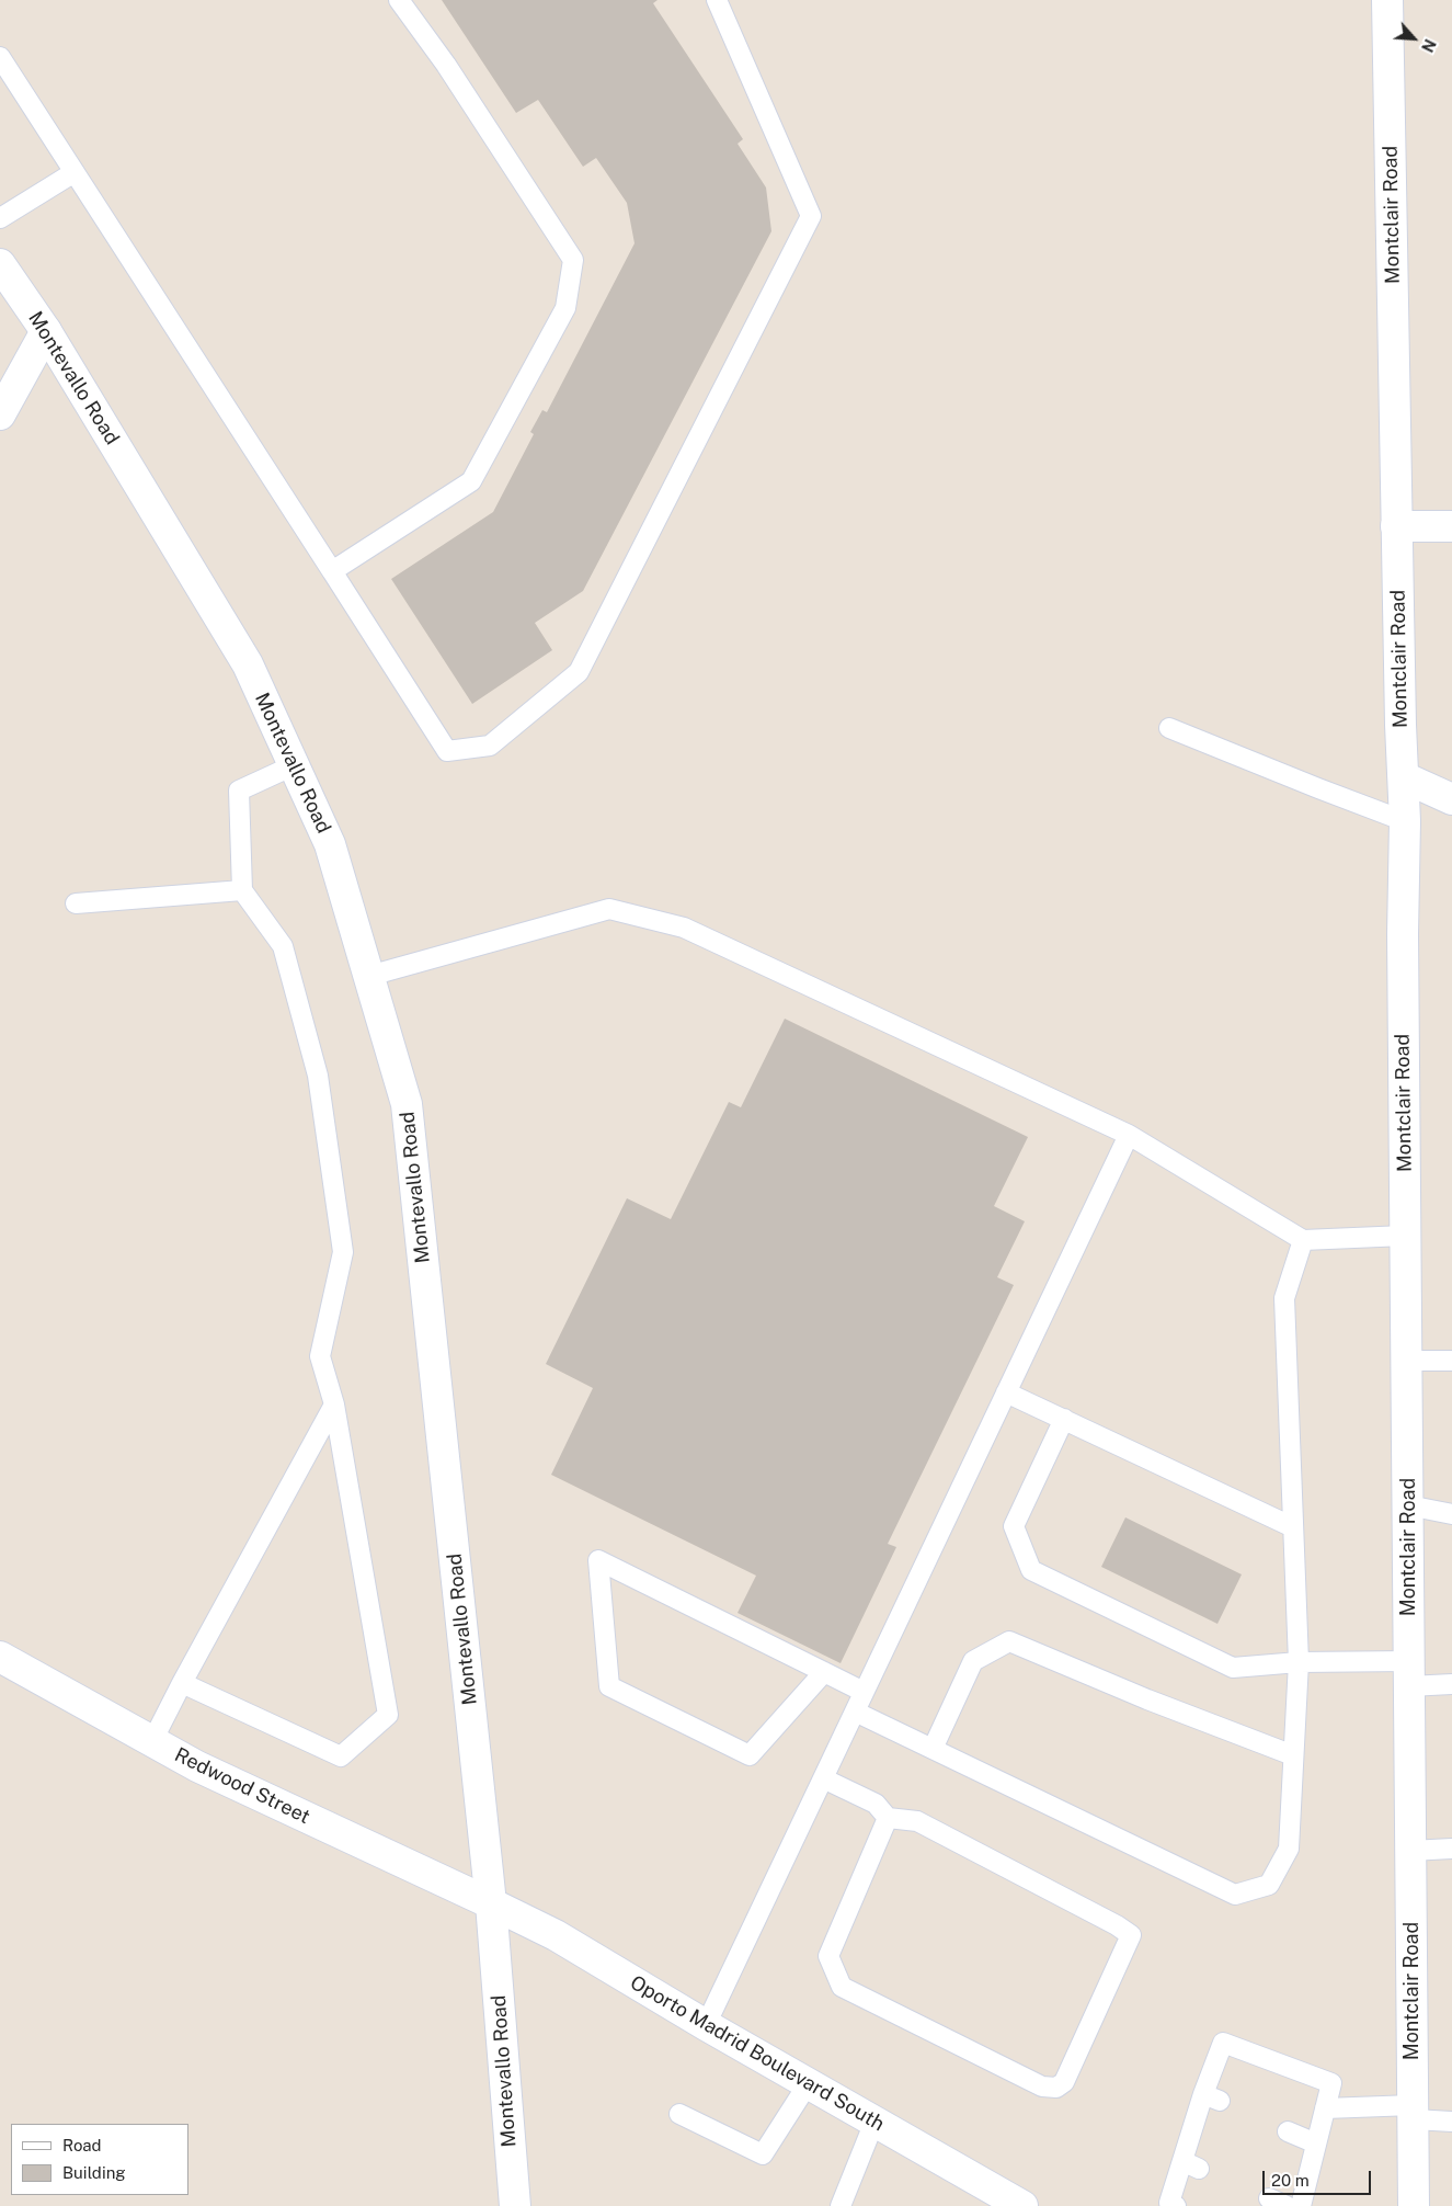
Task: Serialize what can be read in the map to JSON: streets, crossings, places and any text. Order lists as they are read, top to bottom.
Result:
{
  "streets": {
    "main road": [
      "Montclair Road",
      "Montevallo Road",
      "Redwood Street",
      "Oporto Madrid Boulevard South"
    ]
  },
  "crossings": [
    ["Montevallo Road", "Redwood Street"],
    ["Montevallo Road", "Oporto Madrid Boulevard South"],
    ["Redwood Street", "Oporto Madrid Boulevard South"]
  ],
  "legend": ["Road", "Building"],
  "scale_bar": "20 m",
  "north": "bottom right"
}
